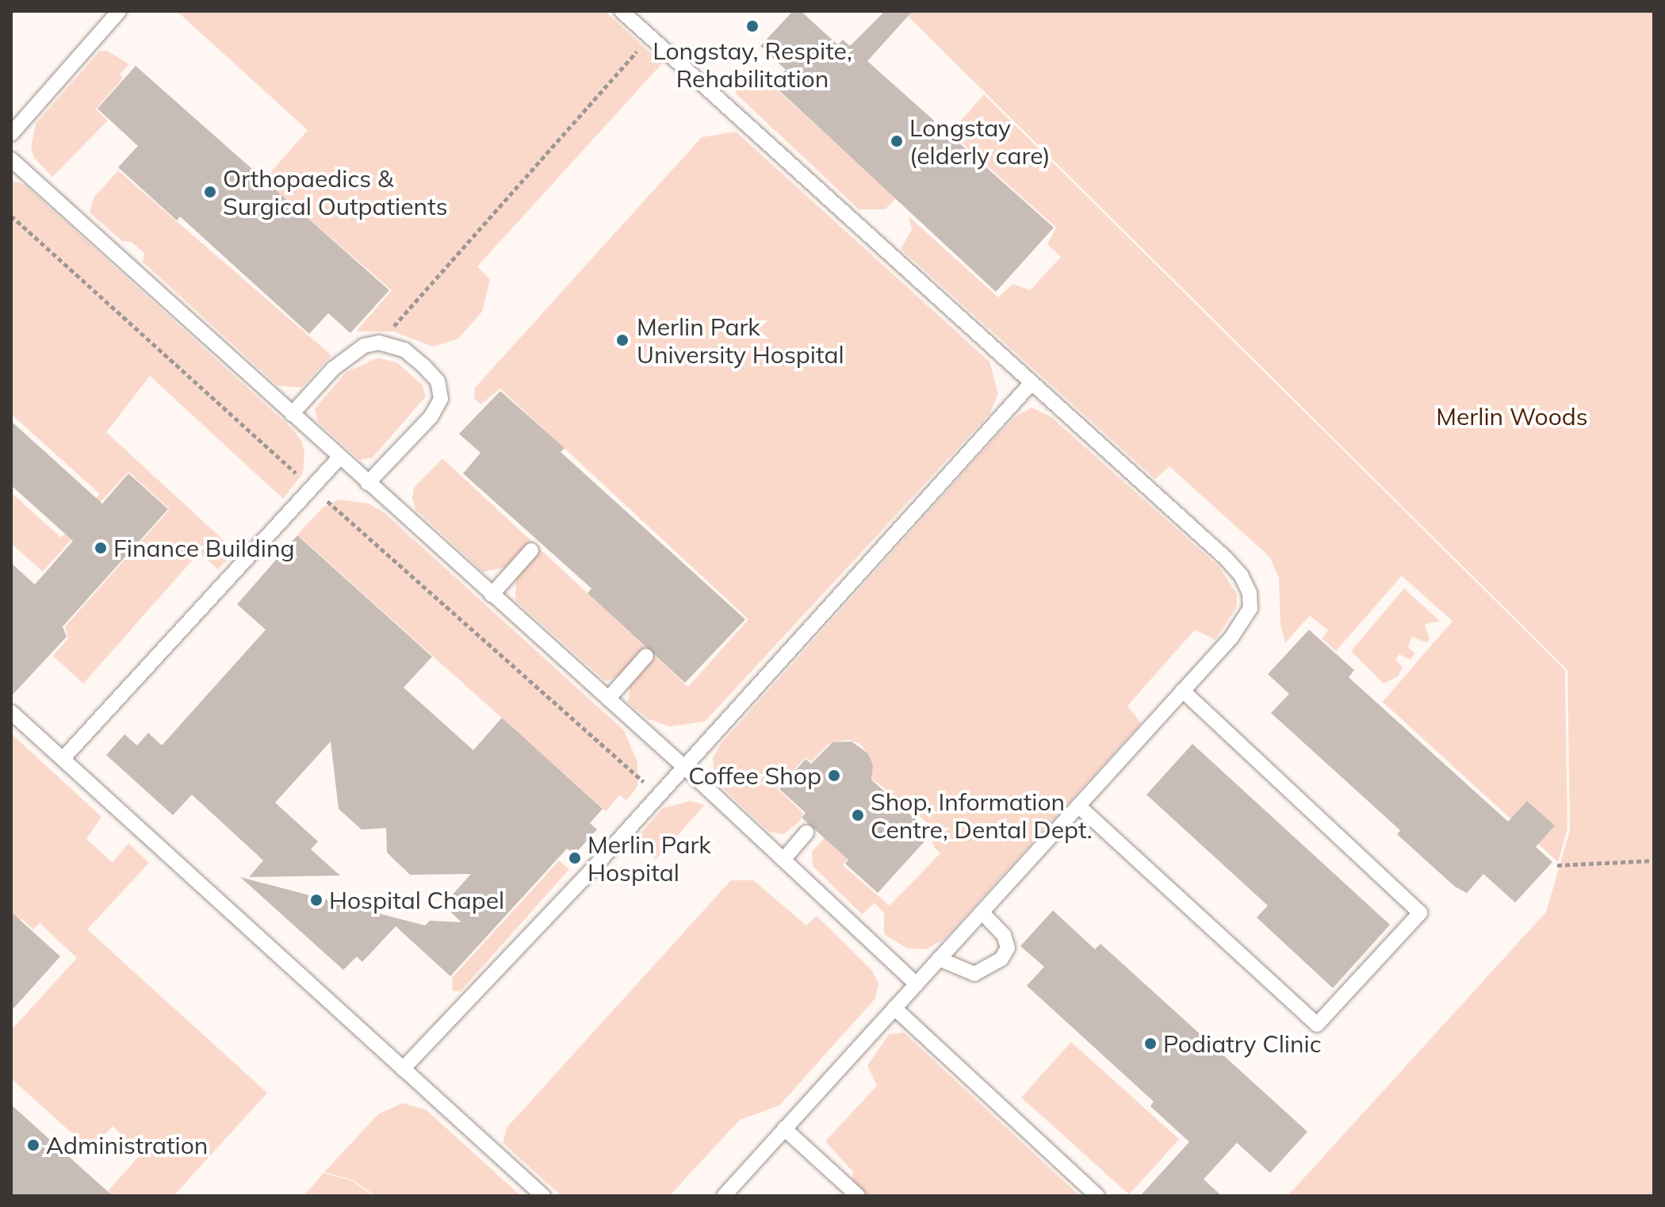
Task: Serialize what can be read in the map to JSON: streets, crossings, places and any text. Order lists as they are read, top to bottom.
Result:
{
  "parks": ["Merlin Woods"],
  "places": [
    "Longstay, Respite, Rehabilitation",
    "Longstay (elderly care)",
    "Orthopaedics & Surgical Outpatients",
    "Merlin Park University Hospital",
    "Finance Building",
    "Coffee Shop",
    "Shop, Information Centre, Dental Dept.",
    "Merlin Park Hospital",
    "Hospital Chapel",
    "Podiatry Clinic",
    "Administration"
  ]
}
